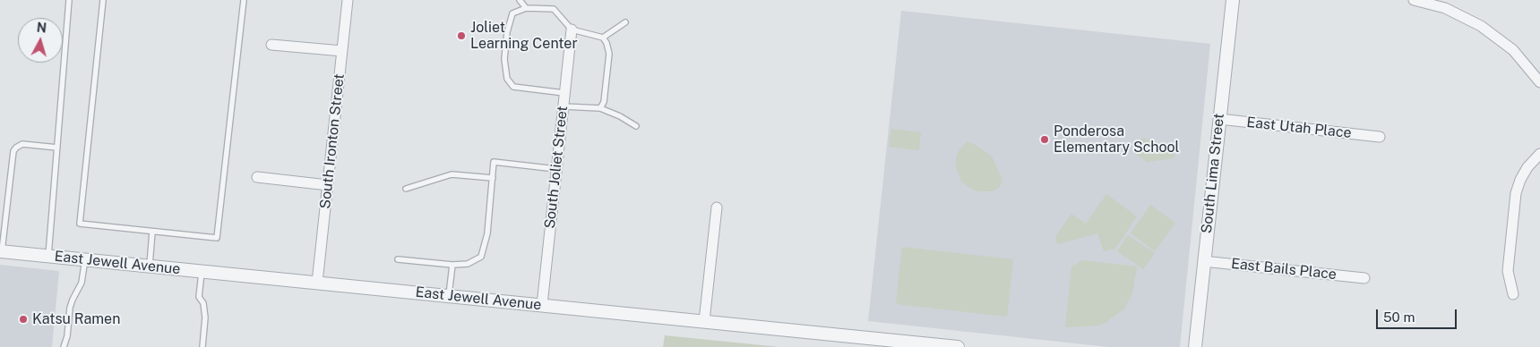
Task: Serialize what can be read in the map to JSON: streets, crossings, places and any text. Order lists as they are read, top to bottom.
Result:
{
  "streets": {
    "street": [
      "East Utah Place",
      "South Ironton Street",
      "South Joliet Street",
      "South Lima Street",
      "East Jewell Avenue",
      "East Bails Place"
    ]
  },
  "crossings": [
    ["East Utah Place", "South Lima Street"],
    ["South Ironton Street", "East Jewell Avenue"],
    ["South Joliet Street", "East Jewell Avenue"],
    ["South Lima Street", "East Bails Place"]
  ],
  "places": ["Joliet Learning Center", "Ponderosa Elementary School", "Katsu Ramen"],
  "scale_bar": "50 m",
  "north": "top"
}
